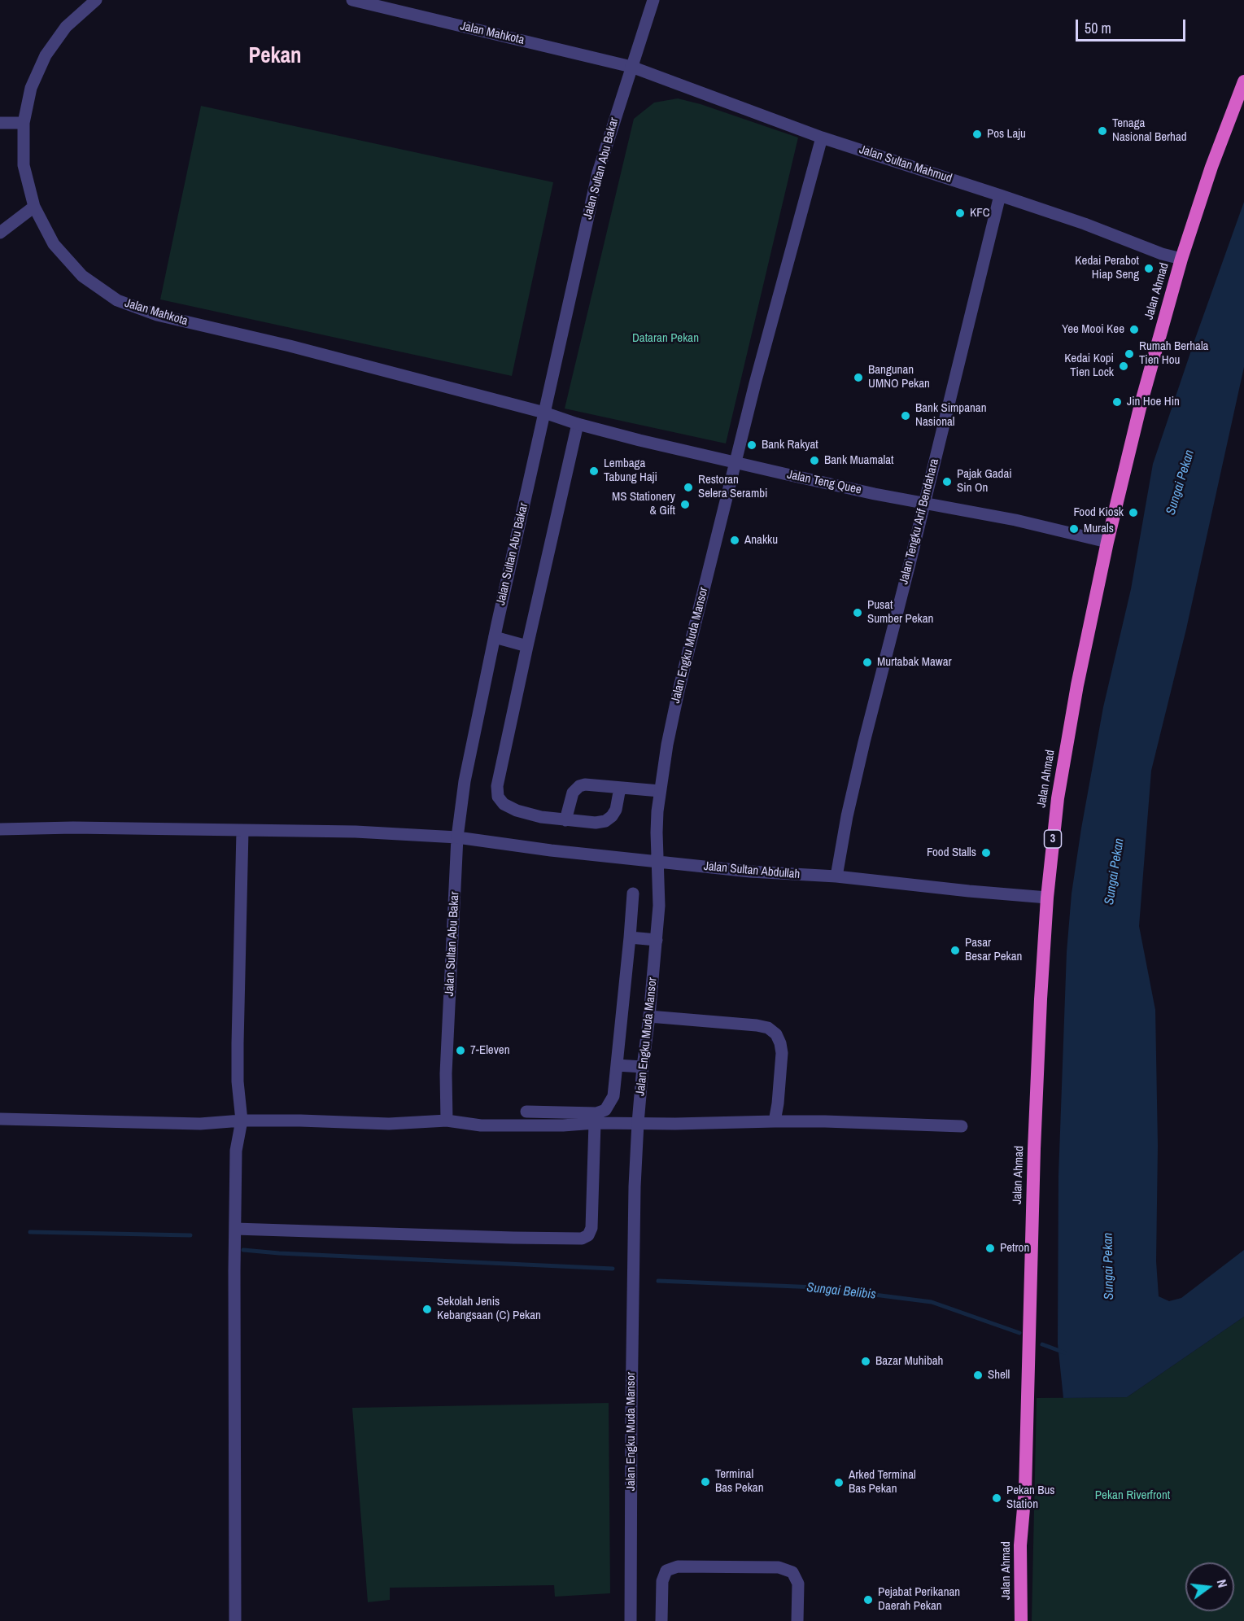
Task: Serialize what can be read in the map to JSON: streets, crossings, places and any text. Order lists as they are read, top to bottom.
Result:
{
  "streets": {
    "highway": ["Jalan Ahmad", "3"],
    "street": [
      "Jalan Mahkota",
      "Jalan Sultan Mahmud",
      "Jalan Sultan Abu Bakar",
      "Jalan Teng Quee",
      "Jalan Tengku Arif Bendahara",
      "Jalan Engku Muda Mansor",
      "Jalan Sultan Abdullah"
    ]
  },
  "crossings": [
    ["Jalan Mahkota", "Jalan Sultan Mahmud"],
    ["Jalan Mahkota", "Jalan Sultan Abu Bakar"],
    ["Jalan Mahkota", "Jalan Teng Quee"],
    ["Jalan Sultan Mahmud", "Jalan Sultan Abu Bakar"],
    ["Jalan Sultan Mahmud", "Jalan Ahmad"],
    ["Jalan Sultan Mahmud", "Jalan Tengku Arif Bendahara"],
    ["Jalan Sultan Mahmud", "Jalan Engku Muda Mansor"],
    ["Jalan Sultan Abu Bakar", "Jalan Teng Quee"],
    ["Jalan Sultan Abu Bakar", "Jalan Sultan Abdullah"],
    ["Jalan Ahmad", "Jalan Teng Quee"],
    ["Jalan Ahmad", "Jalan Sultan Abdullah"],
    ["Jalan Teng Quee", "Jalan Tengku Arif Bendahara"],
    ["Jalan Teng Quee", "Jalan Engku Muda Mansor"],
    ["Jalan Tengku Arif Bendahara", "Jalan Sultan Abdullah"],
    ["Jalan Engku Muda Mansor", "Jalan Sultan Abdullah"]
  ],
  "districts": ["Pekan"],
  "water": ["Sungai Pekan", "Sungai Belibis"],
  "parks": ["Dataran Pekan", "Pekan Riverfront"],
  "places": [
    "Tenaga Nasional Berhad",
    "Pos Laju",
    "KFC",
    "Kedai Perabot Hiap Seng",
    "Yee Mooi Kee",
    "Rumah Berhala Tien Hou",
    "Kedai Kopi Tien Lock",
    "Bangunan UMNO Pekan",
    "Jin Hoe Hin",
    "Bank Simpanan Nasional",
    "Bank Rakyat",
    "Bank Muamalat",
    "Lembaga Tabung Haji",
    "Pajak Gadai Sin On",
    "Restoran Selera Serambi",
    "MS Stationery & Gift",
    "Food Kiosk",
    "Murals",
    "Anakku",
    "Pusat Sumber Pekan",
    "Murtabak Mawar",
    "Food Stalls",
    "Pasar Besar Pekan",
    "7-Eleven",
    "Petron",
    "Sekolah Jenis Kebangsaan (C) Pekan",
    "Bazar Muhibah",
    "Shell",
    "Terminal Bas Pekan",
    "Arked Terminal Bas Pekan",
    "Pekan Bus Station",
    "Pejabat Perikanan Daerah Pekan"
  ],
  "scale_bar": "50 m",
  "north": "right"
}
